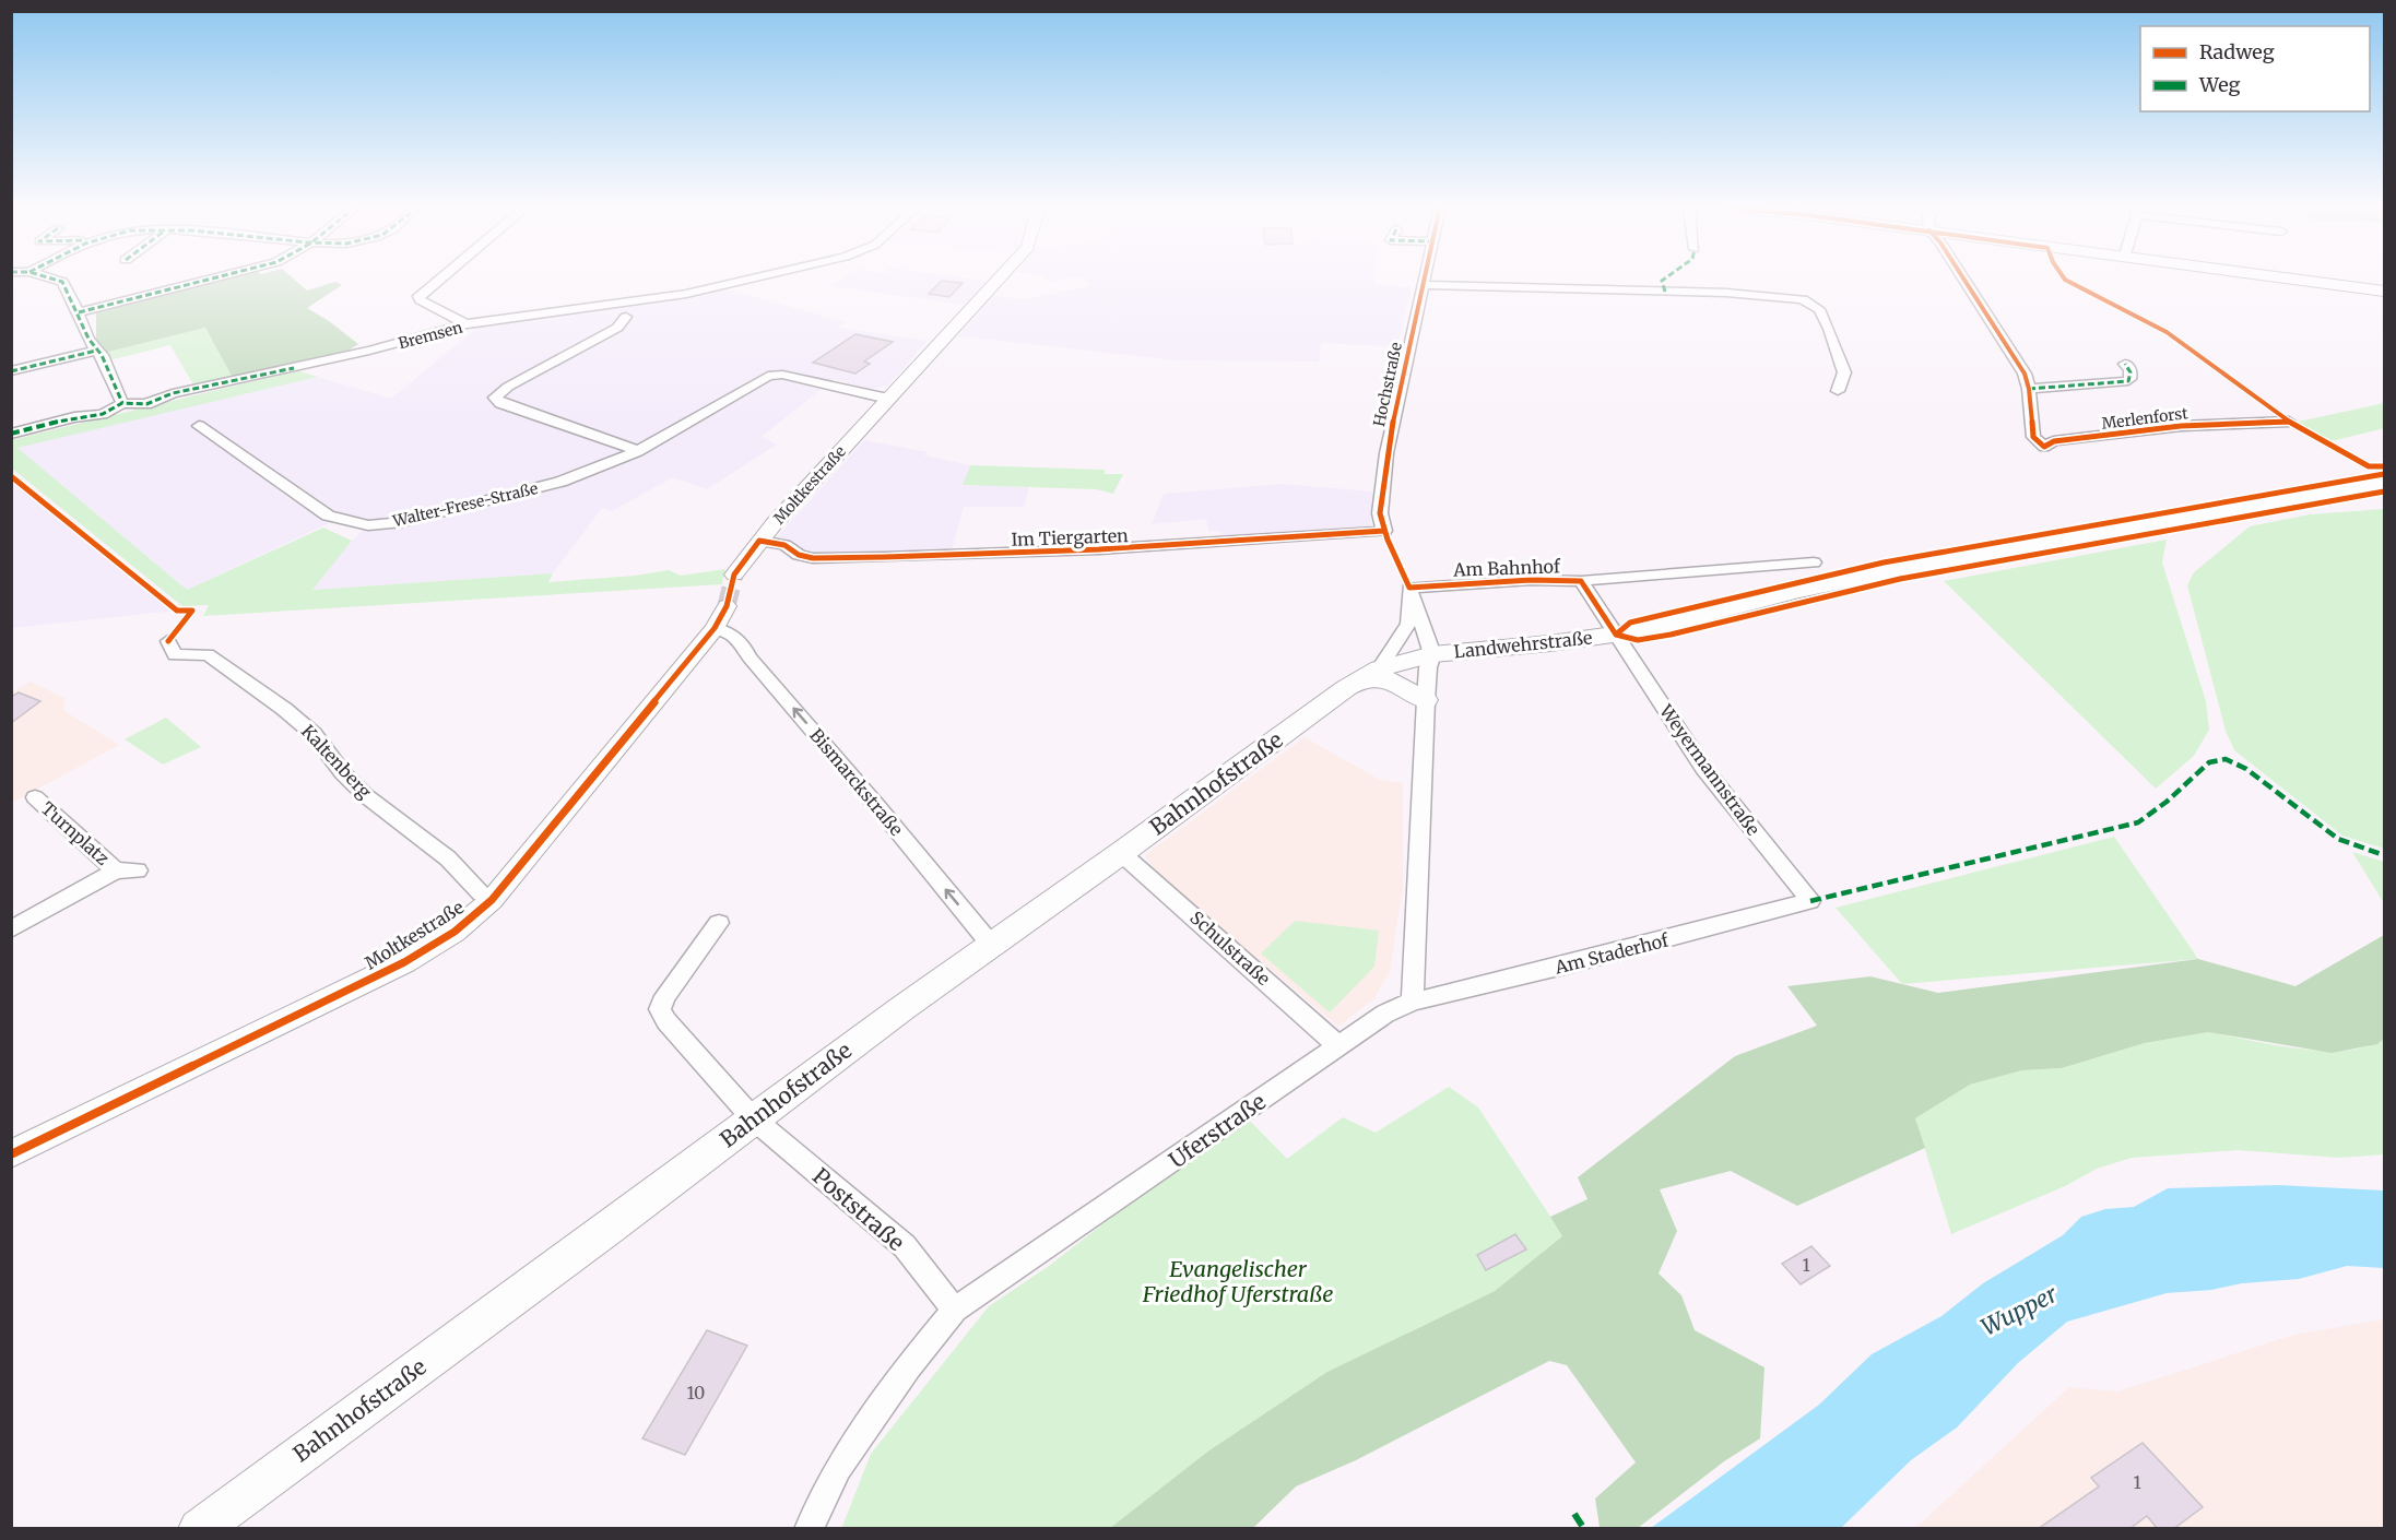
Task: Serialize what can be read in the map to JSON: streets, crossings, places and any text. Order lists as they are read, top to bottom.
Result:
{
  "streets": {
    "main road": ["Landwehrstraße", "Bahnhofstraße"],
    "street": [
      "Bremsen",
      "Hochstraße",
      "Merlenforst",
      "Moltkestraße",
      "Walter-Frese-Straße",
      "Im Tiergarten",
      "Am Bahnhof",
      "Kaltenberg",
      "Weyermannstraße",
      "Bismarckstraße",
      "Turnplatz",
      "Schulstraße",
      "Am Staderhof",
      "Uferstraße",
      "Poststraße"
    ]
  },
  "crossings": [
    ["Hochstraße", "Im Tiergarten"],
    ["Moltkestraße", "Walter-Frese-Straße"],
    ["Moltkestraße", "Im Tiergarten"],
    ["Moltkestraße", "Kaltenberg"],
    ["Moltkestraße", "Bismarckstraße"],
    ["Am Bahnhof", "Landwehrstraße"],
    ["Am Bahnhof", "Weyermannstraße"],
    ["Am Bahnhof", "Bahnhofstraße"],
    ["Landwehrstraße", "Weyermannstraße"],
    ["Landwehrstraße", "Bahnhofstraße"],
    ["Weyermannstraße", "Am Staderhof"],
    ["Bismarckstraße", "Bahnhofstraße"],
    ["Bahnhofstraße", "Schulstraße"],
    ["Bahnhofstraße", "Poststraße"],
    ["Schulstraße", "Uferstraße"],
    ["Am Staderhof", "Uferstraße"],
    ["Uferstraße", "Poststraße"]
  ],
  "one_way": ["Bismarckstraße"],
  "water": ["Wupper"],
  "parks": ["Evangelischer Friedhof Uferstraße"],
  "house_numbers": ["1", "10", "1"],
  "legend": ["Radweg", "Weg"]
}
